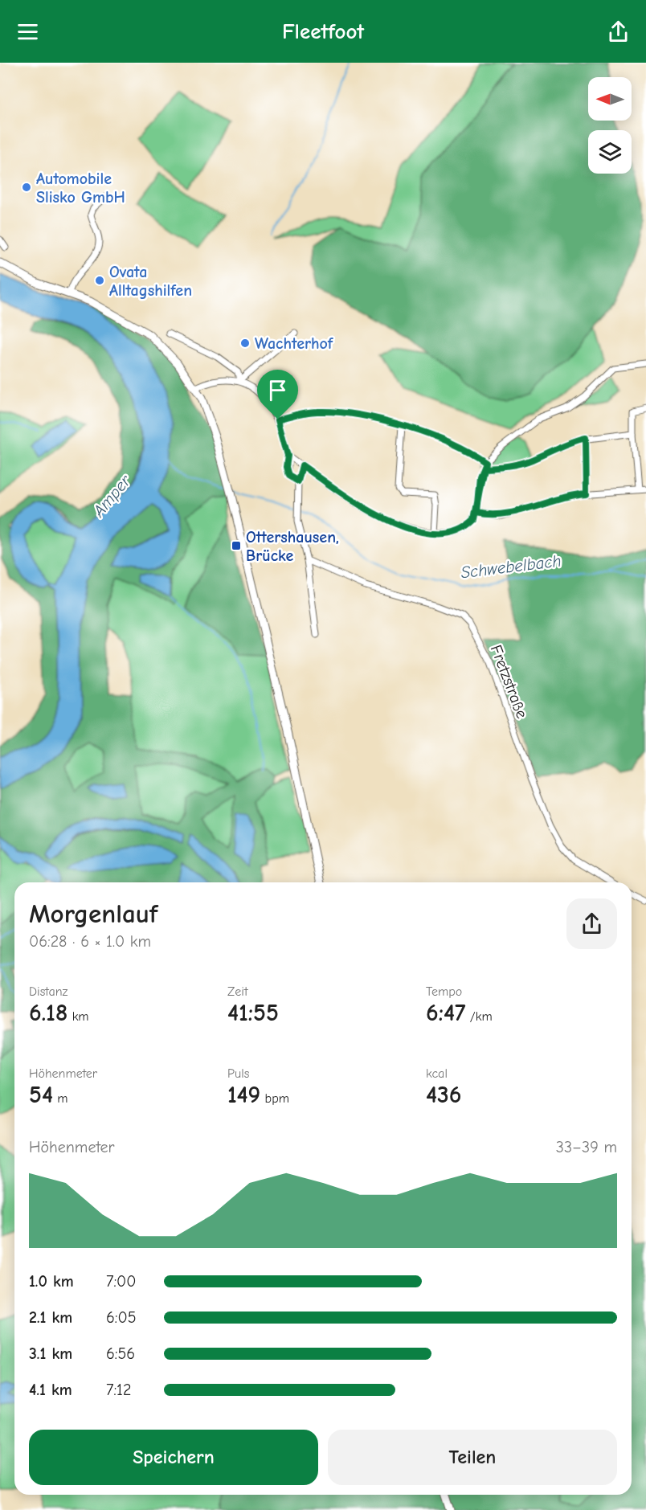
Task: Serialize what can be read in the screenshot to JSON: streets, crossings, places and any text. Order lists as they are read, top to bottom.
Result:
{
  "streets": {
    "street": ["Fretzstraße"]
  },
  "water": ["Amper", "Schwebelbach"],
  "places": {
    "other": ["Automobile Slisko GmbH", "Ovata Alltagshilfen", "Wachterhof"],
    "transit": ["Ottershausen, Brücke"]
  },
  "north": "left",
  "page": {
    "header": "Fleetfoot",
    "heading": ["Morgenlauf", "06:28 · 6 × 1.0 km"],
    "stats": [
      ["Distanz", "6.18 km"],
      ["Zeit", "41:55"],
      ["Tempo", "6:47 /km"],
      ["Höhenmeter", "54 m"],
      ["Puls", "149 bpm"],
      ["kcal", "436"]
    ],
    "chart": ["Höhenmeter", "33–39 m"],
    "list": [
      {
        "name": "1.0 km",
        "note": "7:00"
      },
      {
        "name": "2.1 km",
        "note": "6:05"
      },
      {
        "name": "3.1 km",
        "note": "6:56"
      },
      {
        "name": "4.1 km",
        "note": "7:12"
      }
    ],
    "buttons": ["Speichern", "Teilen"]
  }
}
